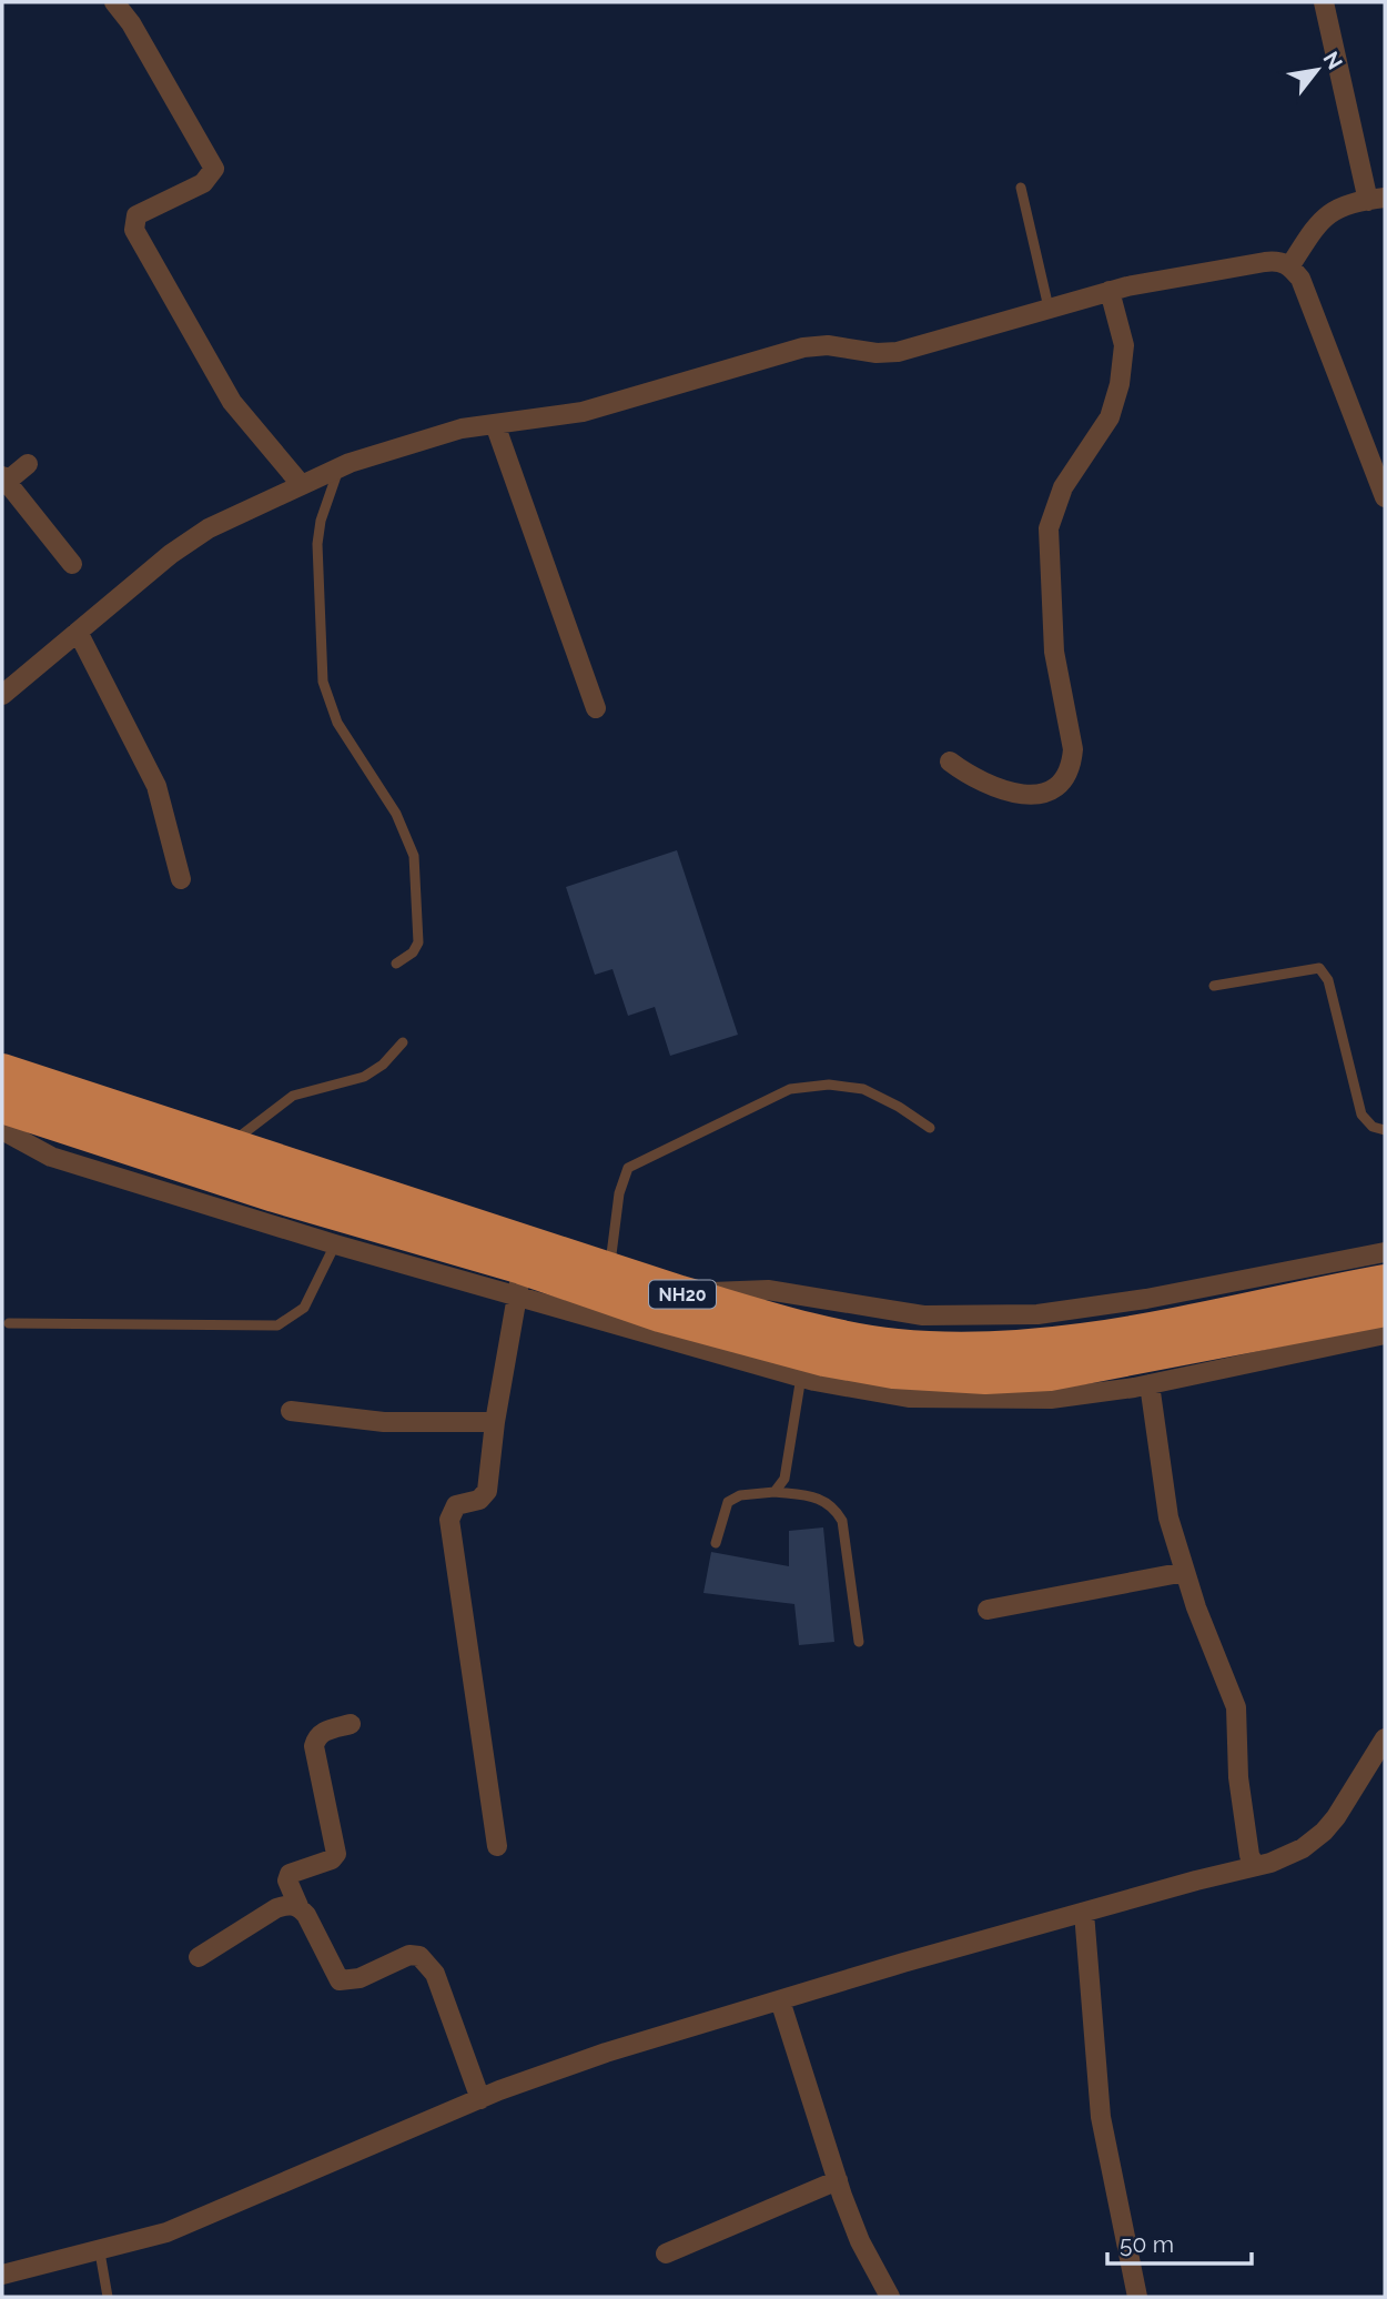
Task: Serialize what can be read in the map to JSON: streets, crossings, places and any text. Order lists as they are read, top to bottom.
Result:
{
  "streets": {
    "highway": ["NH20"]
  },
  "scale_bar": "50 m",
  "north": "top right"
}
